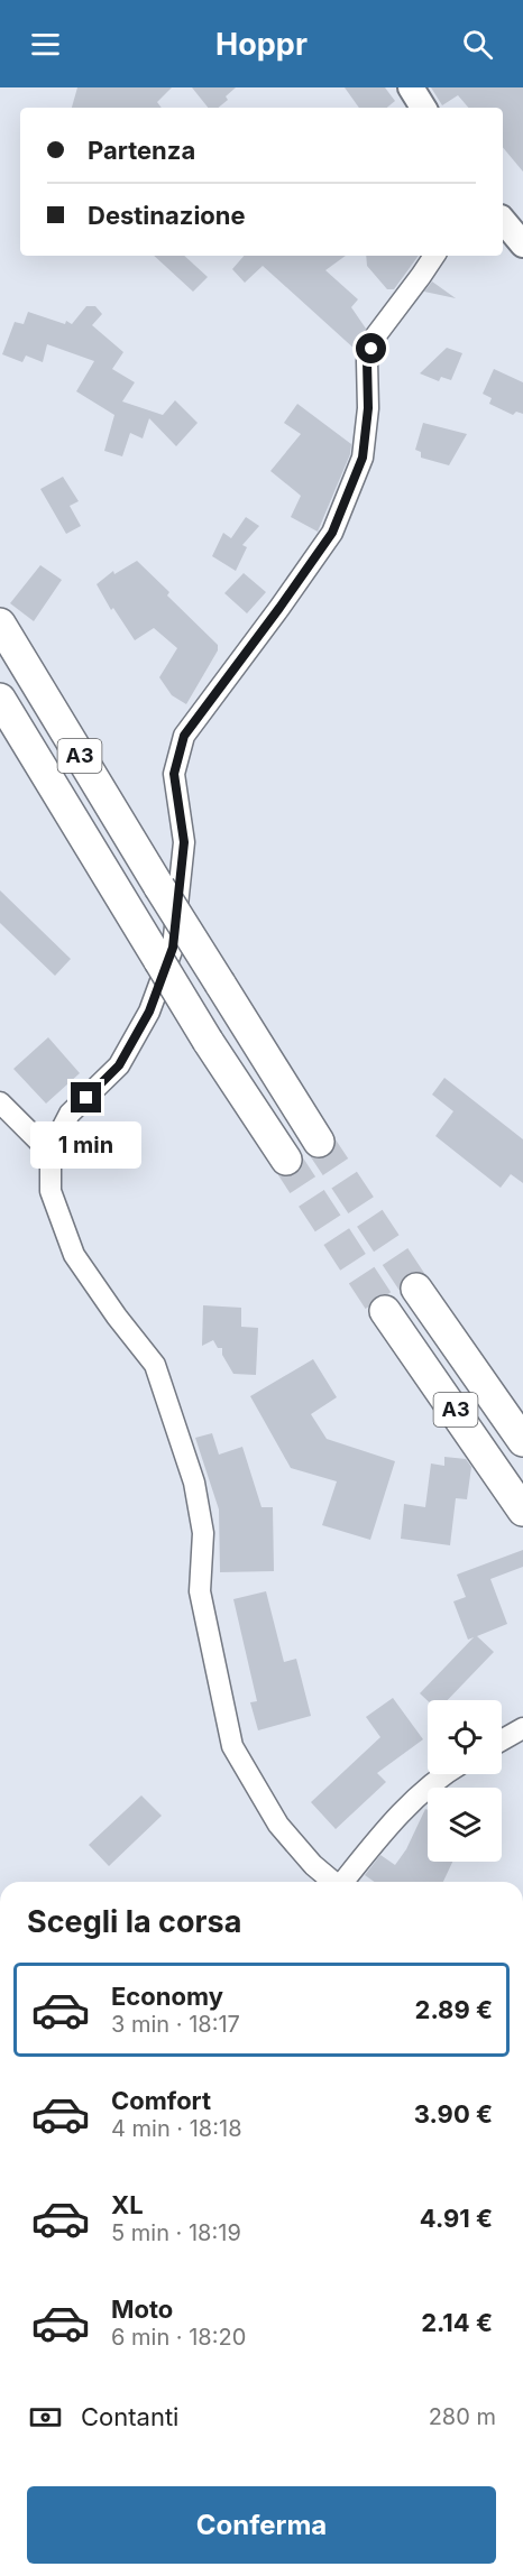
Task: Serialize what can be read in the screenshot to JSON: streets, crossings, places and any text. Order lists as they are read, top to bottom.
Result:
{
  "streets": {
    "highway": ["A3"]
  },
  "page": {
    "header": "Hoppr",
    "banner": ["Partenza", "Destinazione"],
    "bubble": "1 min",
    "heading": "Scegli la corsa",
    "list": [
      {
        "name": "Economy",
        "note": "3 min · 18:17",
        "value": "2.89 €"
      },
      {
        "name": "Comfort",
        "note": "4 min · 18:18",
        "value": "3.90 €"
      },
      {
        "name": "XL",
        "note": "5 min · 18:19",
        "value": "4.91 €"
      },
      {
        "name": "Moto",
        "note": "6 min · 18:20",
        "value": "2.14 €"
      }
    ],
    "pay": ["Contanti", "280 m"],
    "buttons": "Conferma"
  }
}
